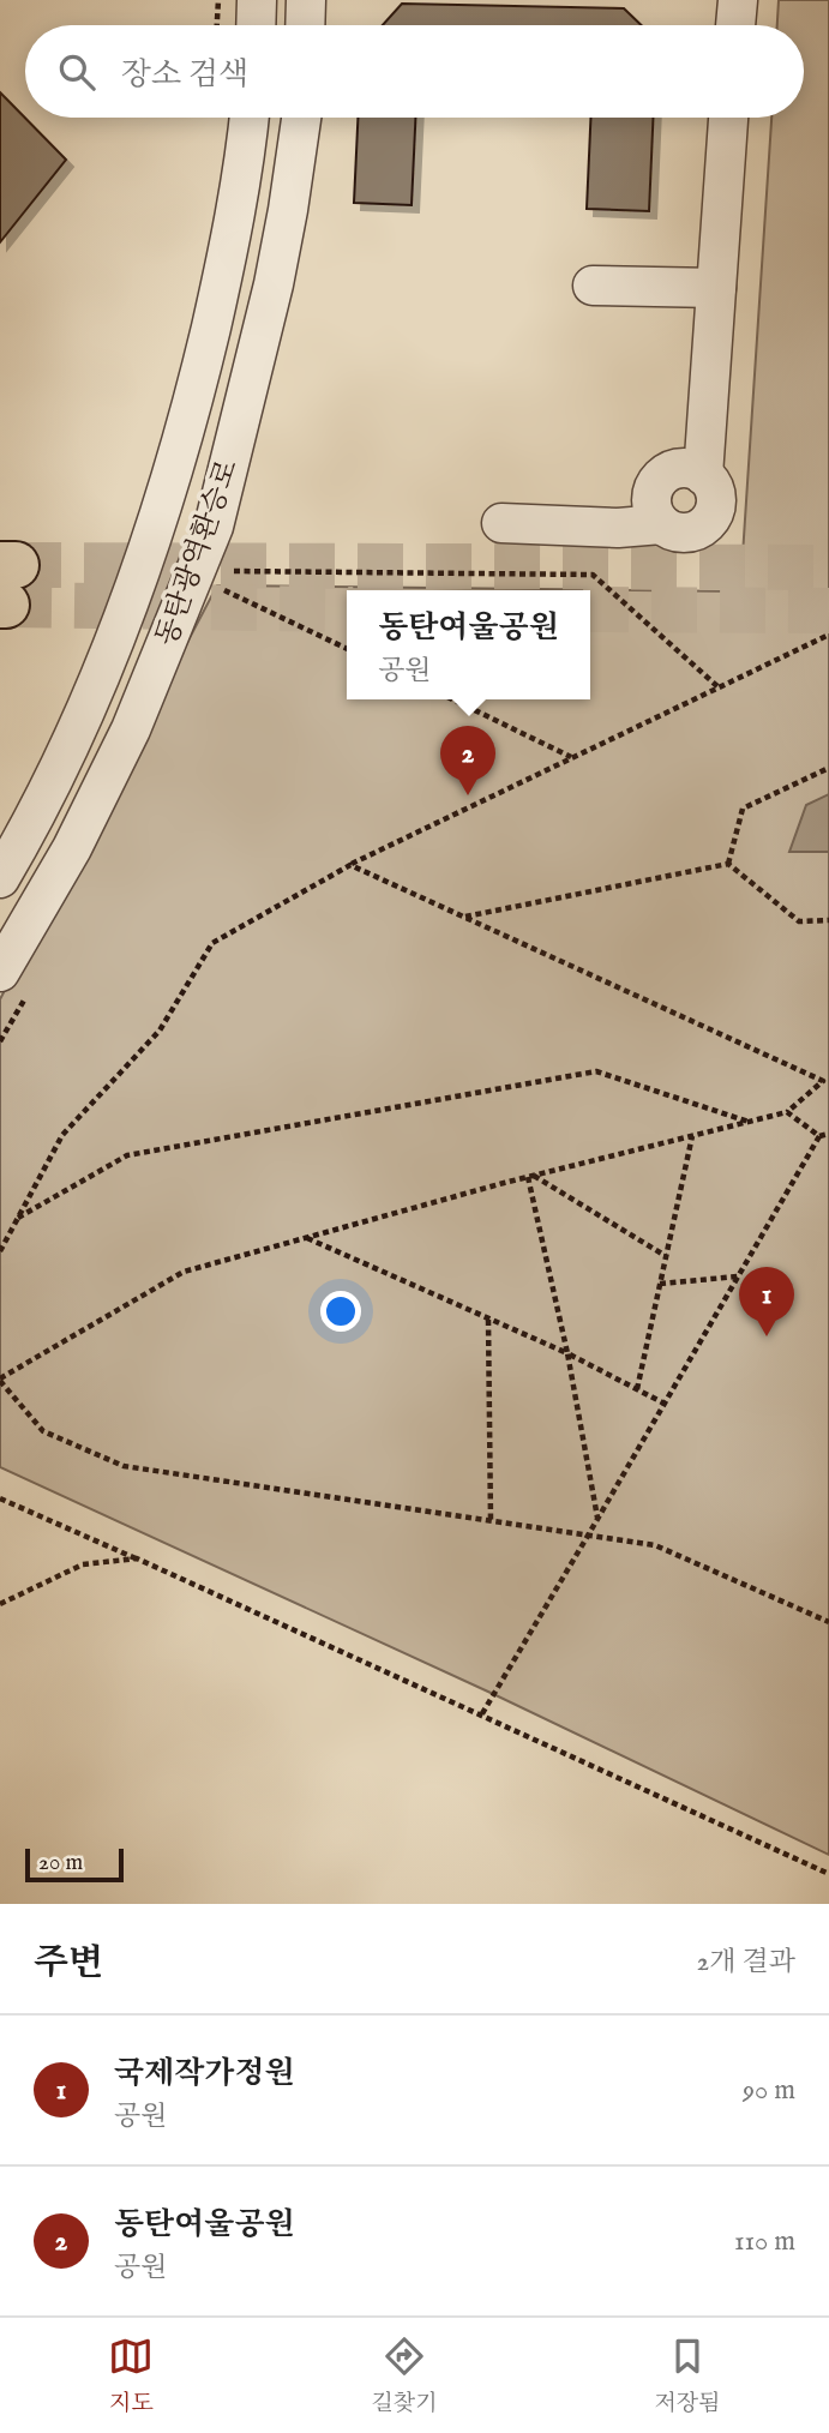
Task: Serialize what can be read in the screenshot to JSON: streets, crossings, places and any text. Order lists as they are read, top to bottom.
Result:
{
  "streets": {
    "street": ["동탄광역환승로"]
  },
  "scale_bar": "20 m",
  "page": {
    "search": "장소 검색",
    "popup": ["동탄여울공원", "공원"],
    "pins": ["2", "1"],
    "scale": "20 m",
    "heading": ["주변", "2개 결과"],
    "list": [
      {
        "mark": "1",
        "name": "국제작가정원",
        "note": "공원",
        "value": "90 m"
      },
      {
        "mark": "2",
        "name": "동탄여울공원",
        "note": "공원",
        "value": "110 m"
      }
    ],
    "nav": ["지도", "길찾기", "저장됨"]
  }
}
